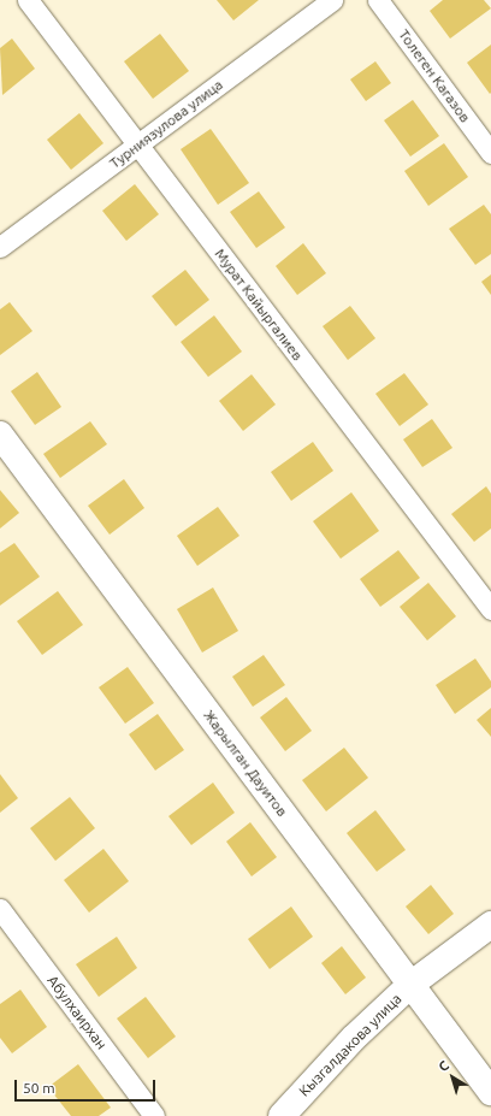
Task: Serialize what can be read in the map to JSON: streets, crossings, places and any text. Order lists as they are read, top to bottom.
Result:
{
  "streets": {
    "street": [
      "Толеген Кагазов",
      "Турниязулова улица",
      "Мурат Кайыргалиев",
      "Жарылган Дауитов",
      "Абулхаирхан",
      "Кызгалдакова улица"
    ]
  },
  "crossings": [
    ["Турниязулова улица", "Мурат Кайыргалиев"],
    ["Жарылган Дауитов", "Кызгалдакова улица"]
  ],
  "scale_bar": "50 m",
  "north": "top left"
}
